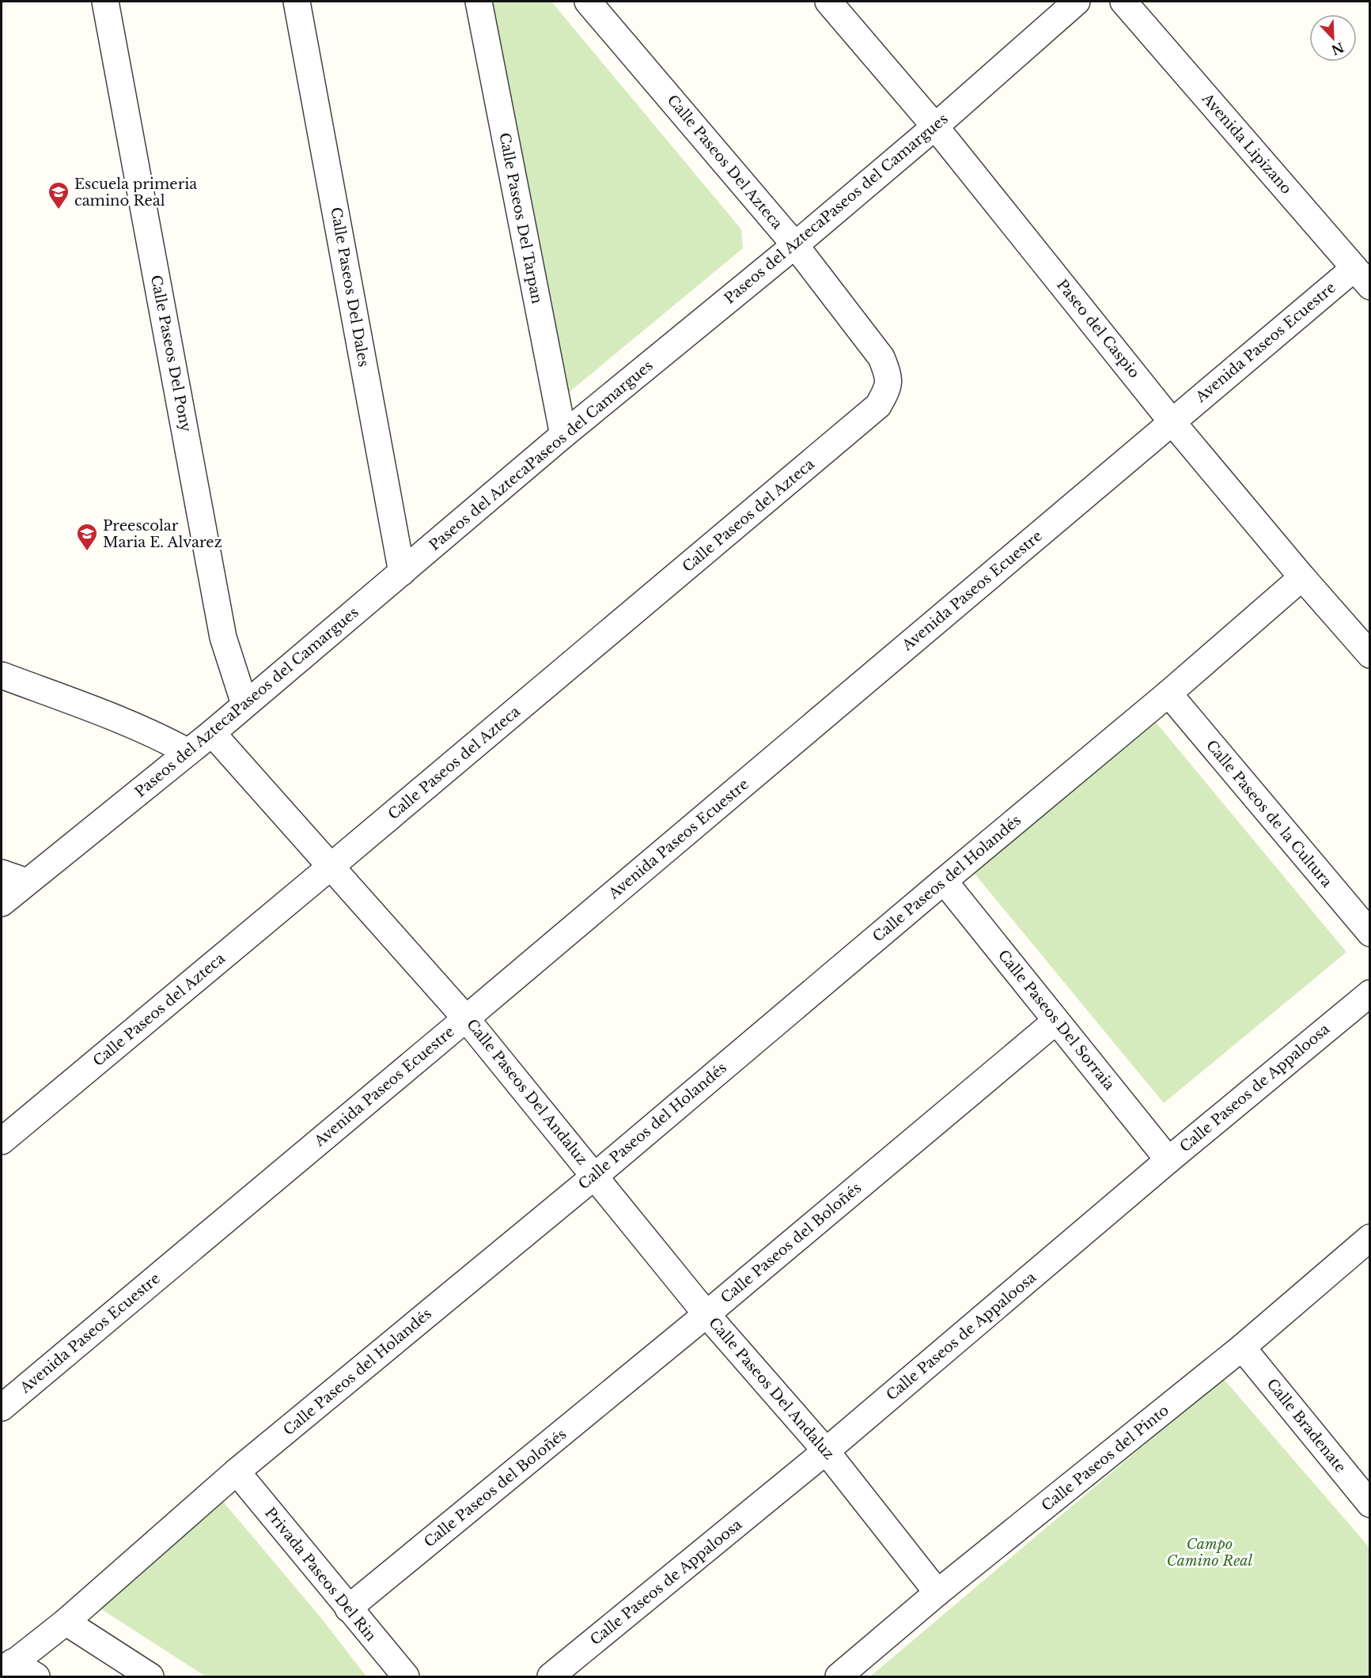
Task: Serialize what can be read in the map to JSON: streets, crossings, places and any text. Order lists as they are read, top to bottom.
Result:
{
  "streets": {
    "street": [
      "Avenida Lipizano",
      "Calle Paseos Del Azteca",
      "Paseos del AztecaPaseos del Camargues",
      "Calle Paseos Del Tarpan",
      "Calle Paseos Del Dales",
      "Paseo del Caspio",
      "Avenida Paseos Ecuestre",
      "Calle Paseos Del Pony",
      "Calle Paseos del Azteca",
      "Calle Paseos de la Cultura",
      "Calle Paseos del Holandés",
      "Calle Paseos Del Sorraia",
      "Calle Paseos de Appaloosa",
      "Calle Paseos Del Andaluz",
      "Calle Paseos del Boloñés",
      "Calle Bradenate",
      "Calle Paseos del Pinto",
      "Privada Paseos Del Rin"
    ]
  },
  "crossings": [
    ["Avenida Lipizano", "Avenida Paseos Ecuestre"],
    ["Calle Paseos Del Azteca", "Paseos del AztecaPaseos del Camargues"],
    ["Calle Paseos Del Azteca", "Calle Paseos del Azteca"],
    ["Paseos del AztecaPaseos del Camargues", "Calle Paseos Del Tarpan"],
    ["Paseos del AztecaPaseos del Camargues", "Calle Paseos Del Dales"],
    ["Paseos del AztecaPaseos del Camargues", "Paseo del Caspio"],
    ["Paseos del AztecaPaseos del Camargues", "Calle Paseos Del Pony"],
    ["Paseos del AztecaPaseos del Camargues", "Calle Paseos Del Andaluz"],
    ["Paseo del Caspio", "Avenida Paseos Ecuestre"],
    ["Paseo del Caspio", "Calle Paseos del Holandés"],
    ["Avenida Paseos Ecuestre", "Calle Paseos Del Andaluz"],
    ["Calle Paseos del Azteca", "Calle Paseos Del Andaluz"],
    ["Calle Paseos de la Cultura", "Calle Paseos del Holandés"],
    ["Calle Paseos del Holandés", "Calle Paseos Del Sorraia"],
    ["Calle Paseos del Holandés", "Calle Paseos Del Andaluz"],
    ["Calle Paseos del Holandés", "Privada Paseos Del Rin"],
    ["Calle Paseos Del Sorraia", "Calle Paseos de Appaloosa"],
    ["Calle Paseos Del Sorraia", "Calle Paseos del Boloñés"],
    ["Calle Paseos de Appaloosa", "Calle Paseos Del Andaluz"],
    ["Calle Paseos Del Andaluz", "Calle Paseos del Boloñés"],
    ["Calle Paseos Del Andaluz", "Calle Paseos del Pinto"],
    ["Calle Paseos del Boloñés", "Privada Paseos Del Rin"],
    ["Calle Bradenate", "Calle Paseos del Pinto"]
  ],
  "parks": ["Campo Camino Real"],
  "places": {
    "school or university": ["Escuela primeria camino Real", "Preescolar Maria E. Alvarez"]
  },
  "north": "bottom right"
}
